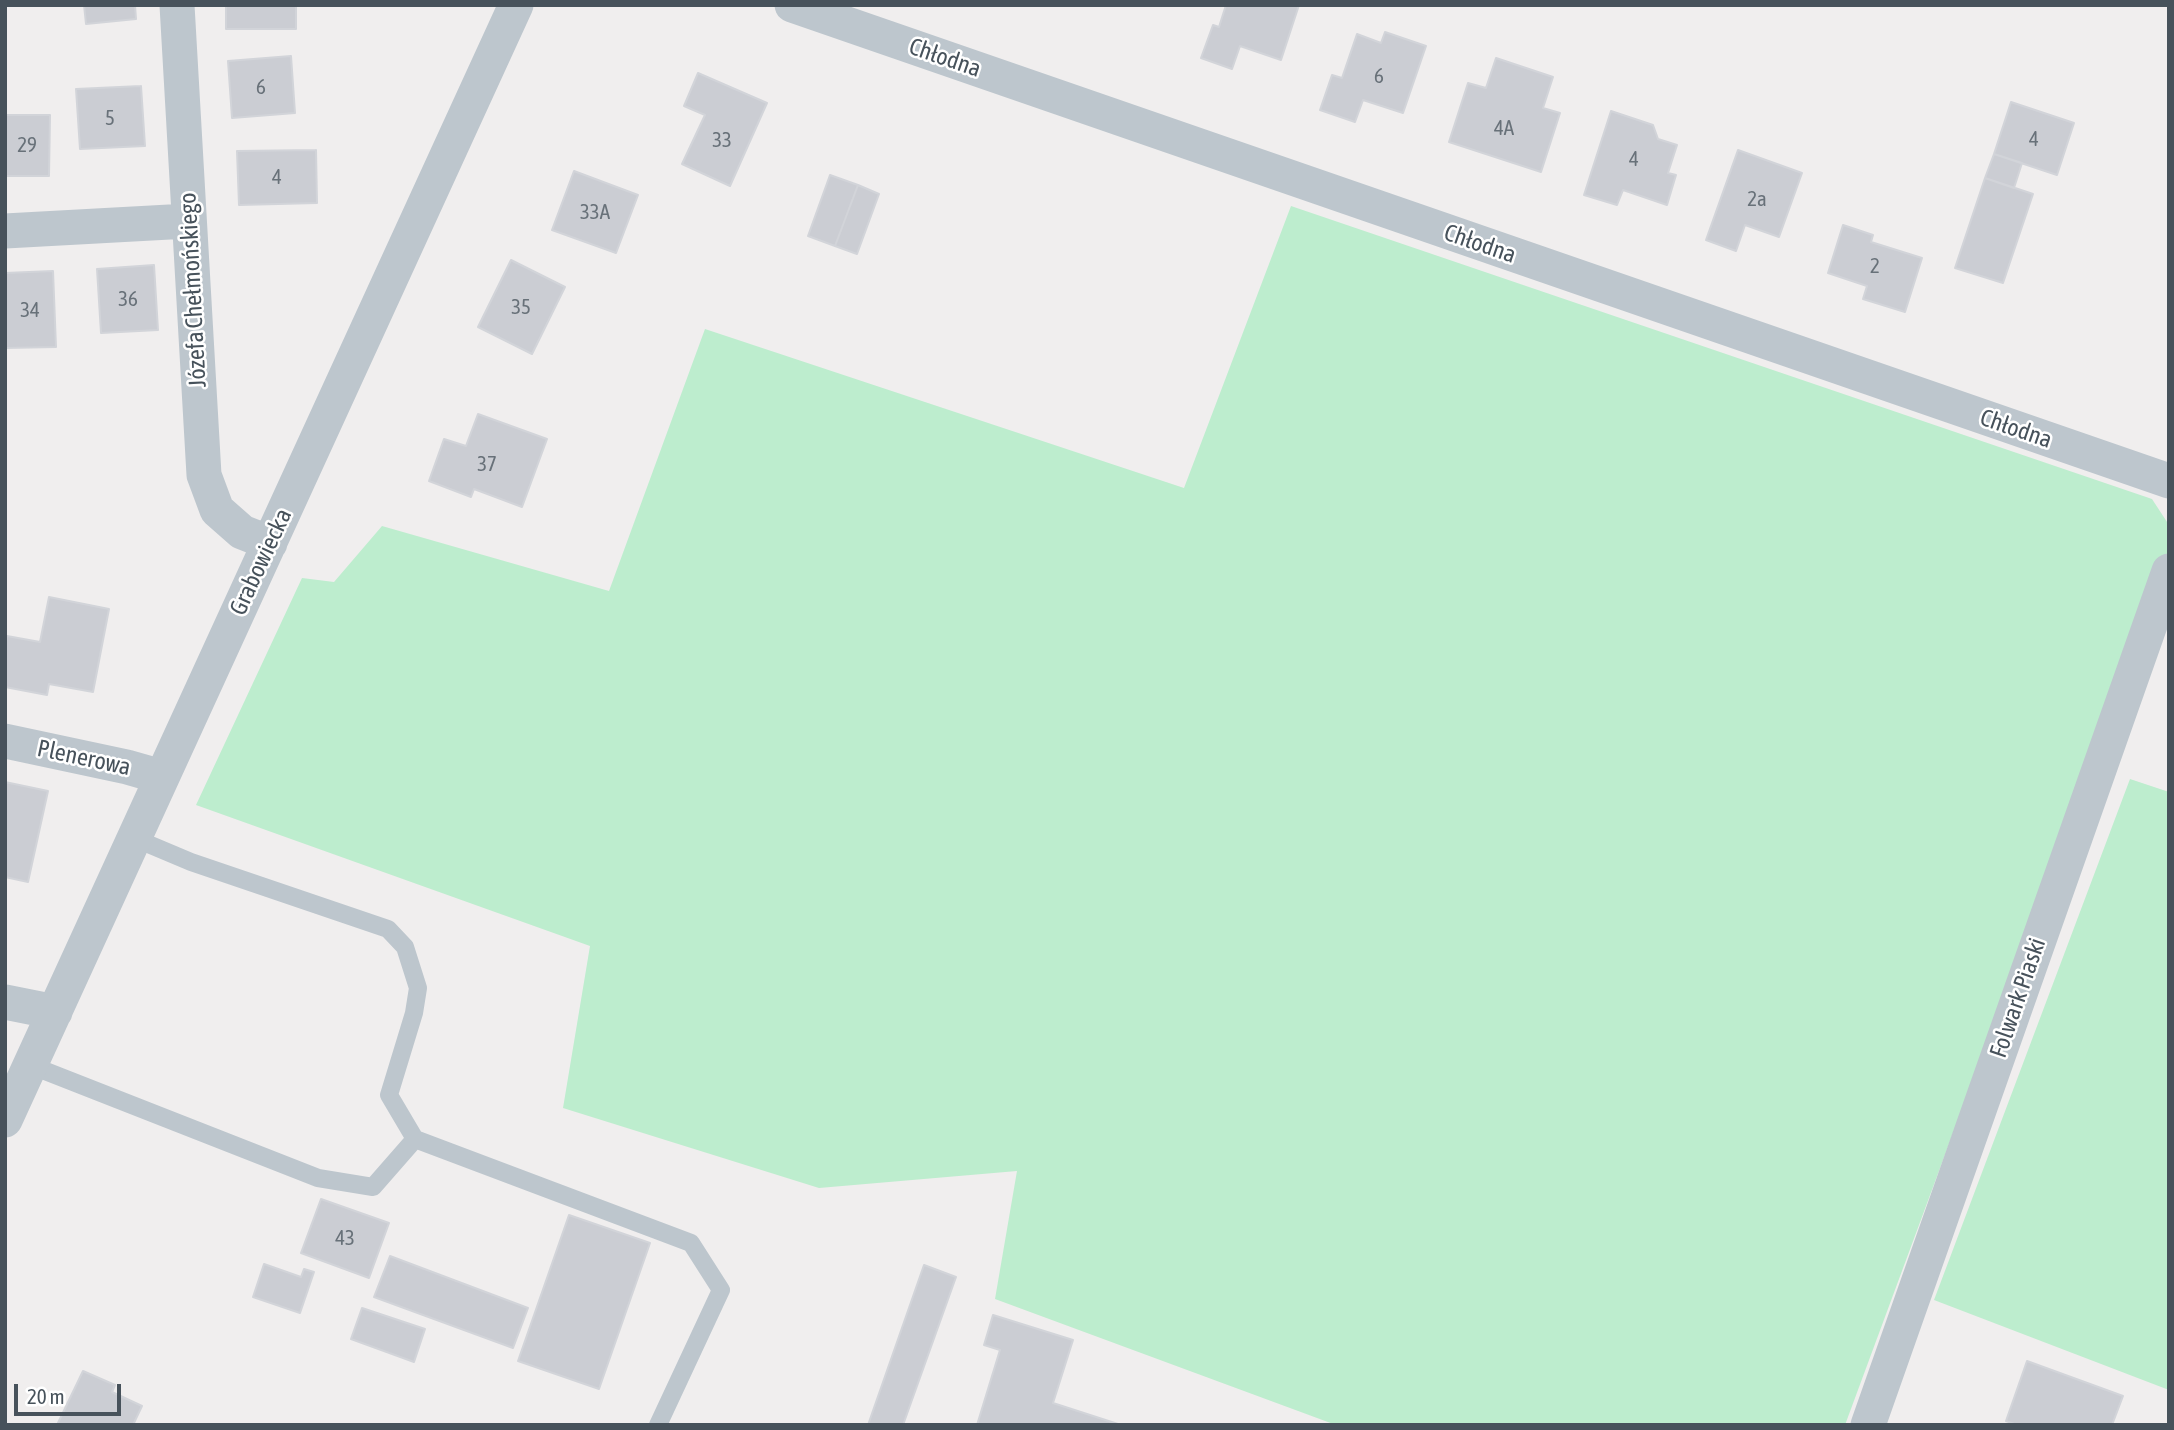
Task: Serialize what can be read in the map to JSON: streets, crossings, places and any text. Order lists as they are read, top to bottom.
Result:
{
  "streets": {
    "street": [
      "Chłodna",
      "Józefa Chełmońskiego",
      "Grabowiecka",
      "Plenerowa",
      "Folwark Piaski"
    ]
  },
  "crossings": [
    ["Józefa Chełmońskiego", "Grabowiecka"],
    ["Grabowiecka", "Plenerowa"]
  ],
  "house_numbers": [
    "6",
    "6",
    "5",
    "4A",
    "4",
    "33",
    "29",
    "4",
    "4",
    "2a",
    "33A",
    "2",
    "36",
    "35",
    "34",
    "37",
    "43"
  ],
  "scale_bar": "20 m"
}
